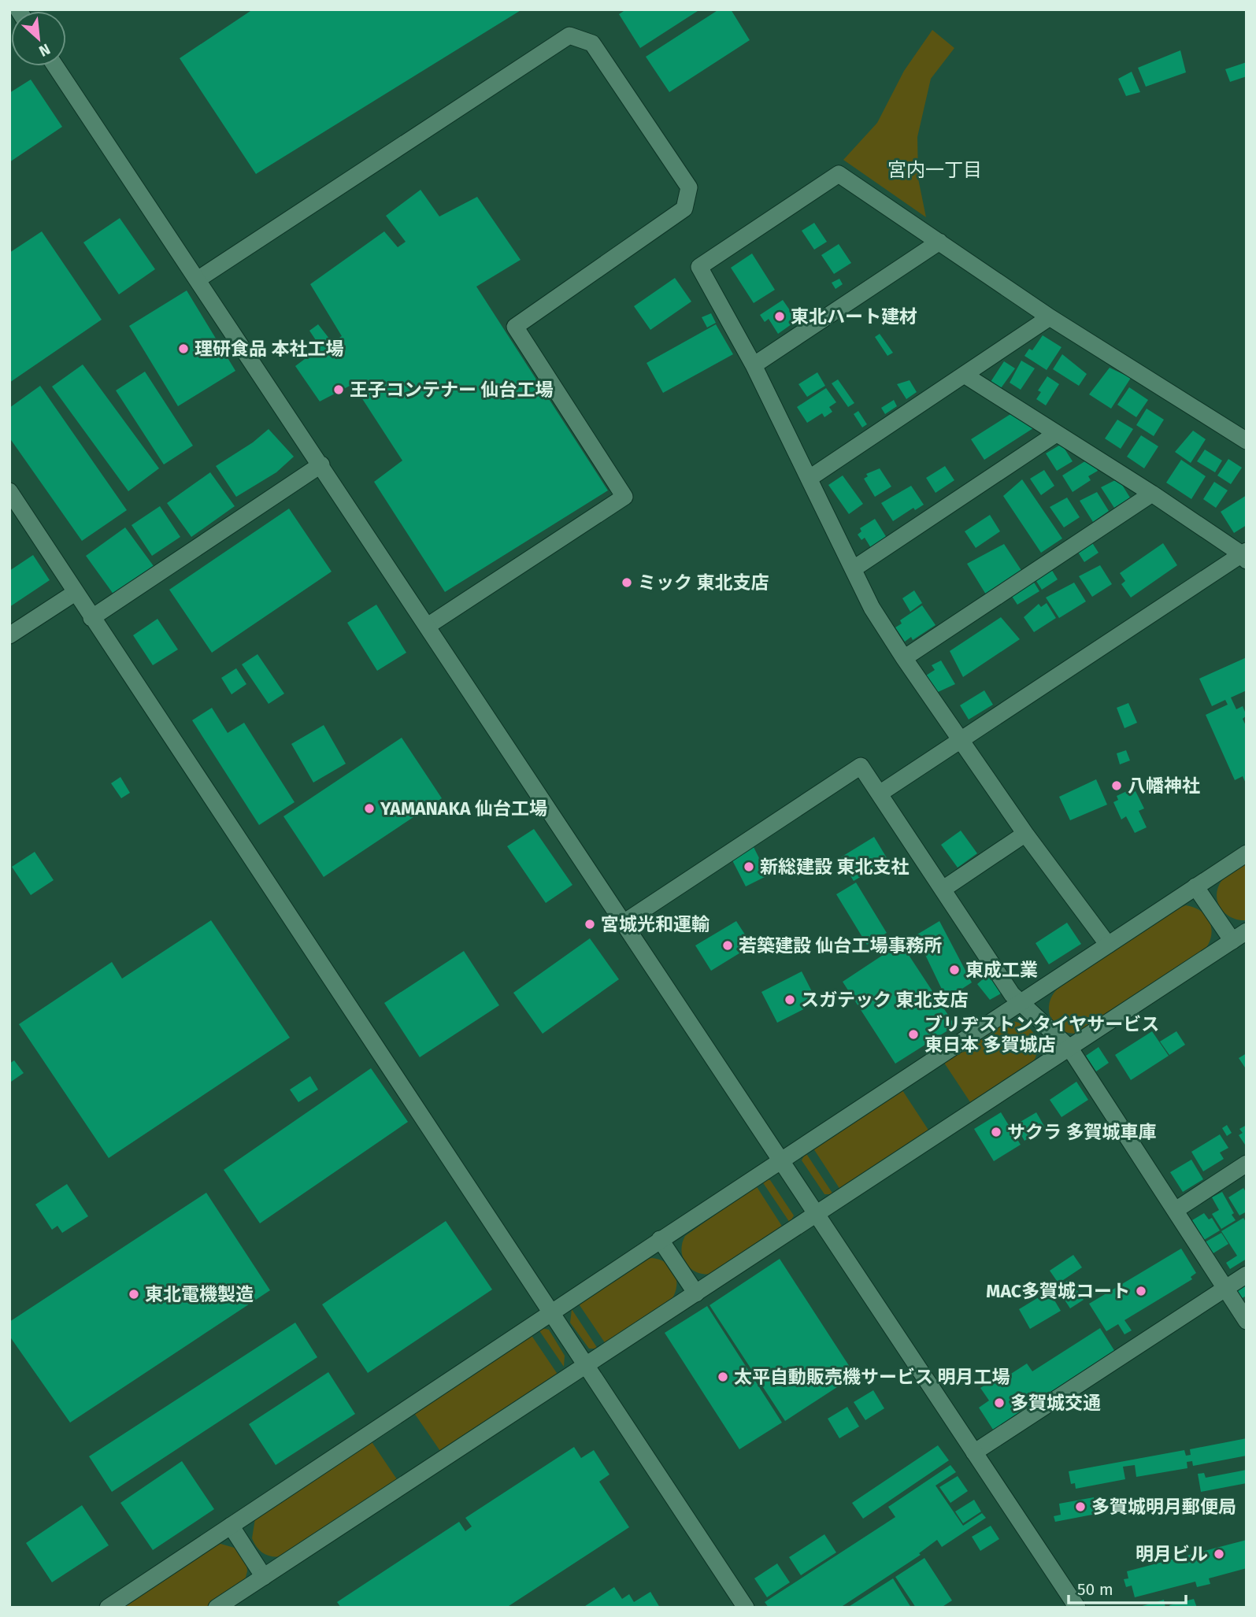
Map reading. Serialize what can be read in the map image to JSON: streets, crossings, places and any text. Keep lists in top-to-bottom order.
{
  "districts": ["宮内一丁目"],
  "places": [
    "東北ハート建材",
    "理研食品 本社工場",
    "王子コンテナー 仙台工場",
    "ミック 東北支店",
    "八幡神社",
    "YAMANAKA 仙台工場",
    "新総建設 東北支社",
    "宮城光和運輸",
    "若築建設 仙台工場事務所",
    "東成工業",
    "スガテック 東北支店",
    "ブリヂストンタイヤサービス 東日本 多賀城店",
    "サクラ 多賀城車庫",
    "MAC多賀城コート",
    "東北電機製造",
    "太平自動販売機サービス 明月工場",
    "多賀城交通",
    "多賀城明月郵便局",
    "明月ビル"
  ],
  "scale_bar": "50 m",
  "north": "bottom right"
}
